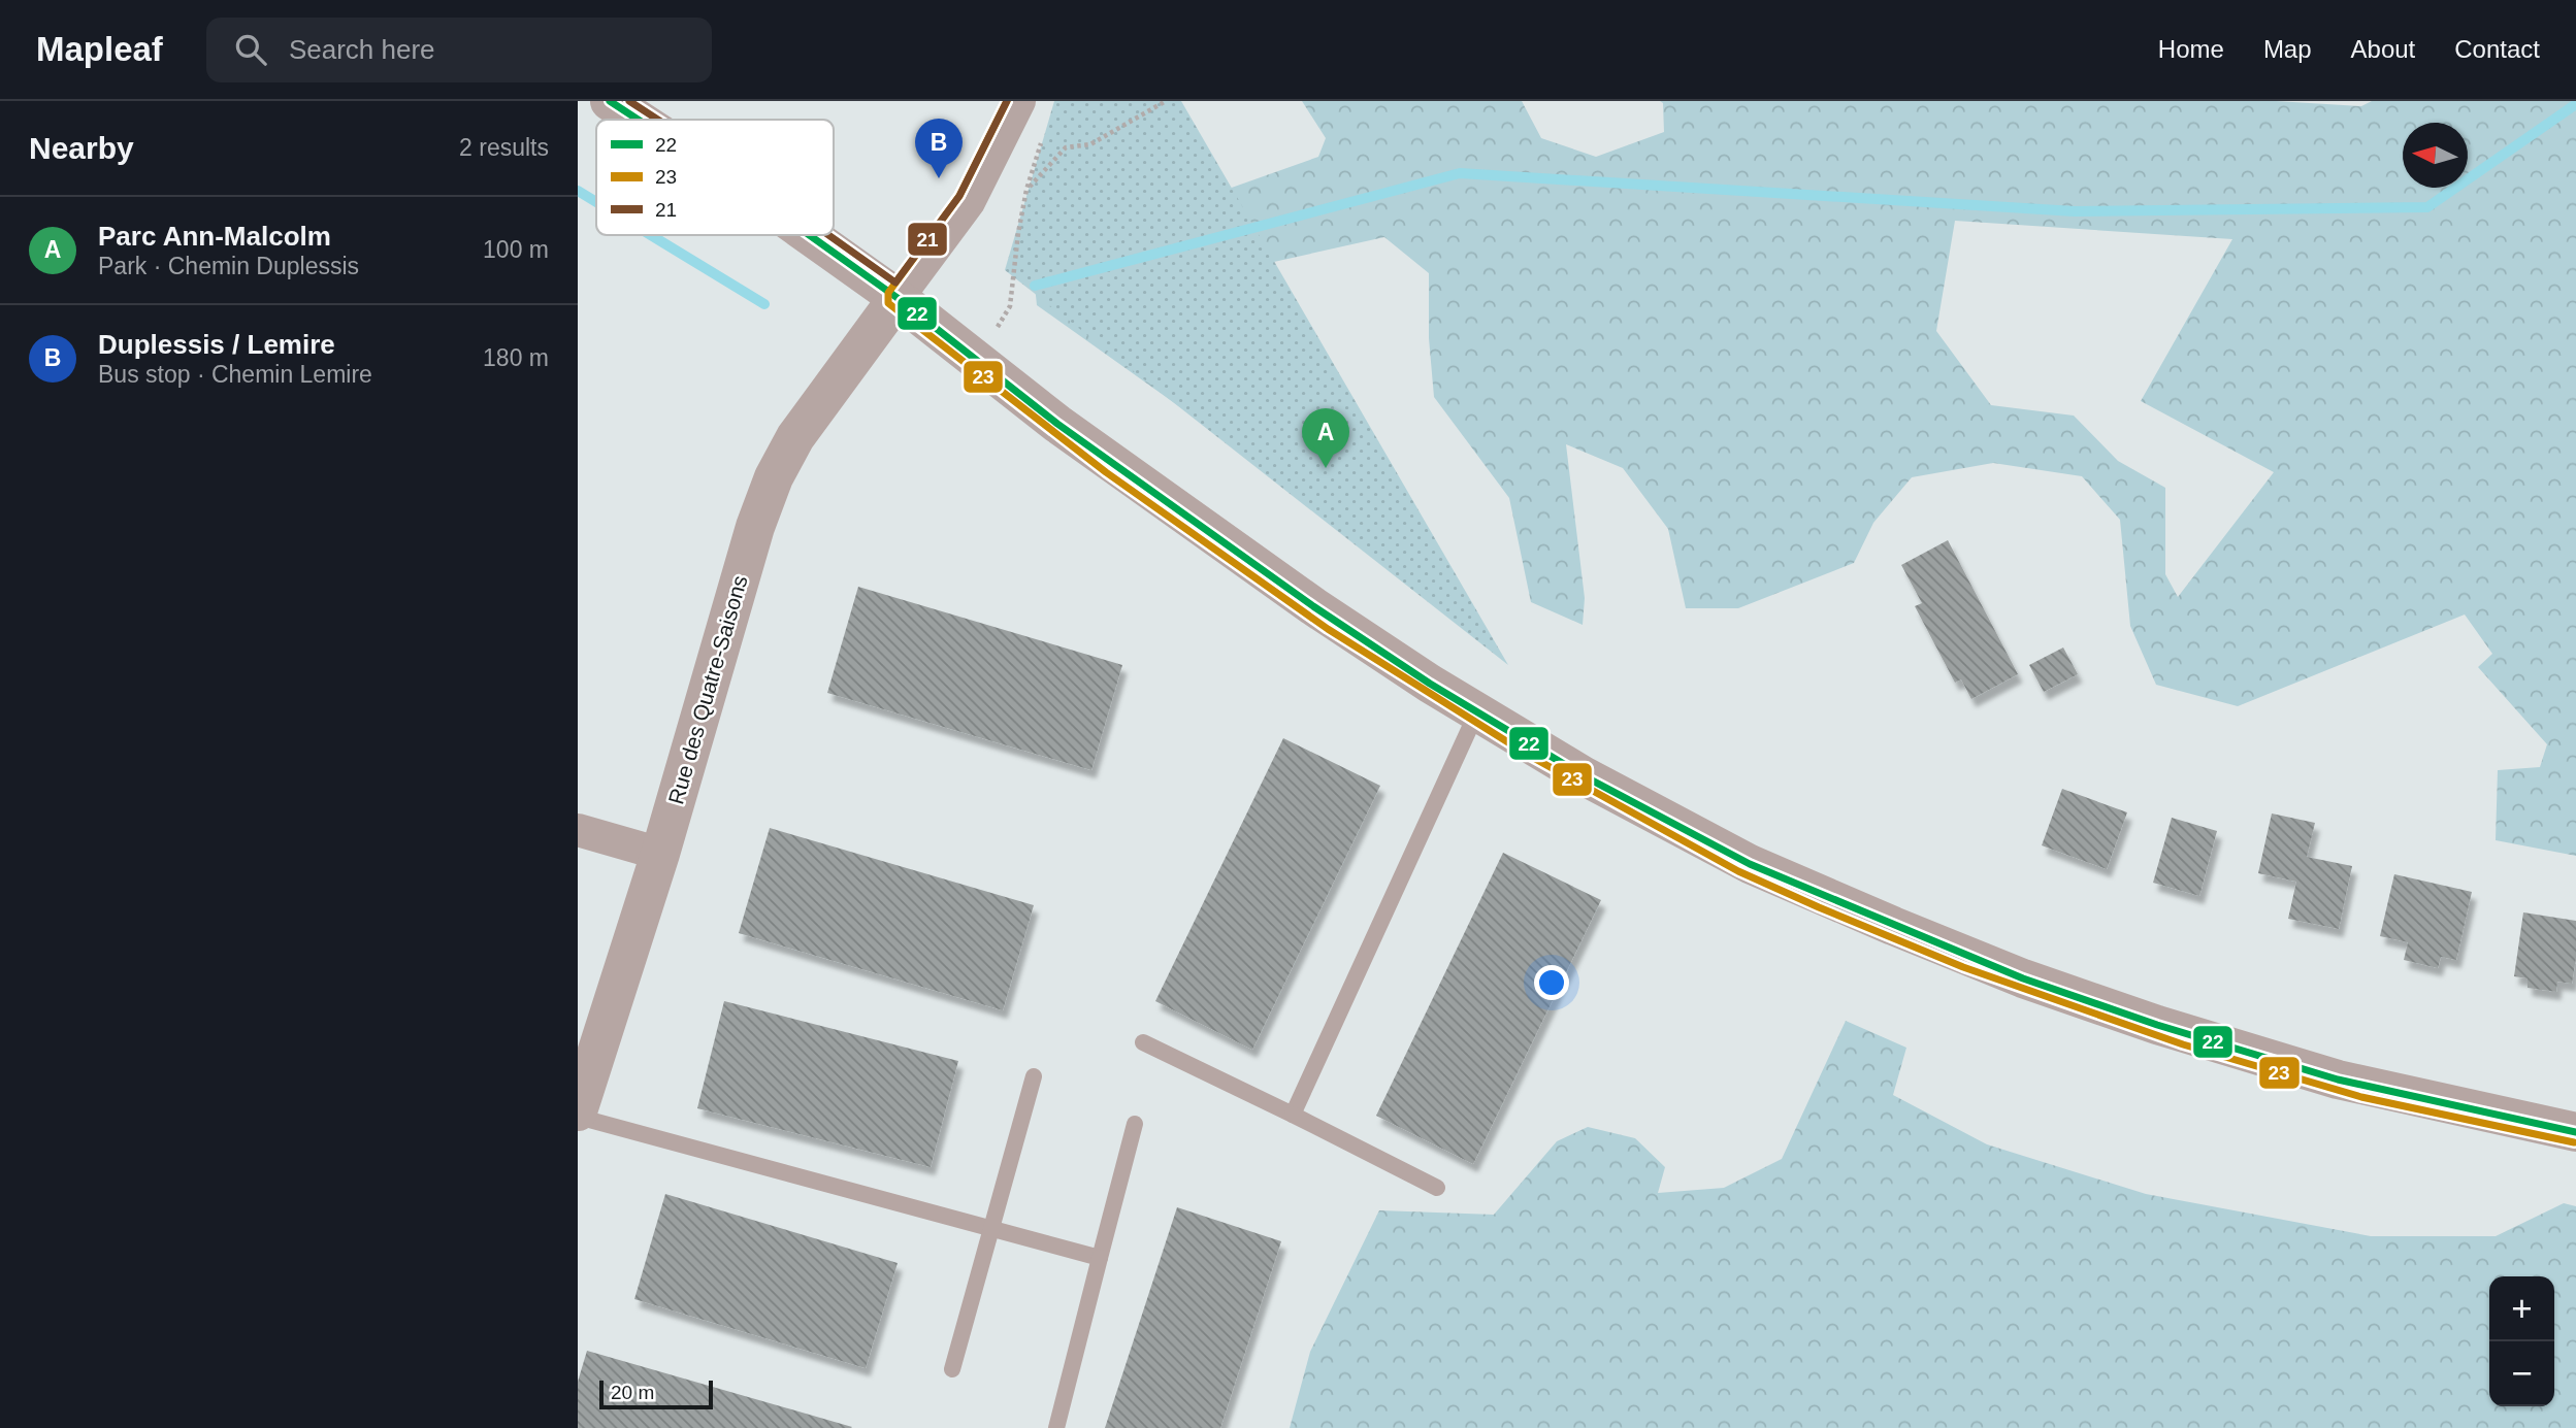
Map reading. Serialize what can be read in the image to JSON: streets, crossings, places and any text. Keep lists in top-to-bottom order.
{
  "streets": {
    "street": ["Rue des Quatre-Saisons"]
  },
  "lines": ["transit line 22", "transit line 23", "transit line 21"],
  "legend": ["22", "23", "21"],
  "scale_bar": "20 m",
  "north": "left",
  "page": {
    "header": "Mapleaf",
    "search": "Search here",
    "nav": [
      "Home",
      "Map",
      "About",
      "Contact"
    ],
    "heading": ["Nearby", "2 results"],
    "pins": ["B", "A"],
    "list": [
      {
        "mark": "A",
        "name": "Parc Ann-Malcolm",
        "note": "Park · Chemin Duplessis",
        "value": "100 m"
      },
      {
        "mark": "B",
        "name": "Duplessis / Lemire",
        "note": "Bus stop · Chemin Lemire",
        "value": "180 m"
      }
    ],
    "map_buttons": ["+", "−"],
    "scale": "20 m"
  }
}
